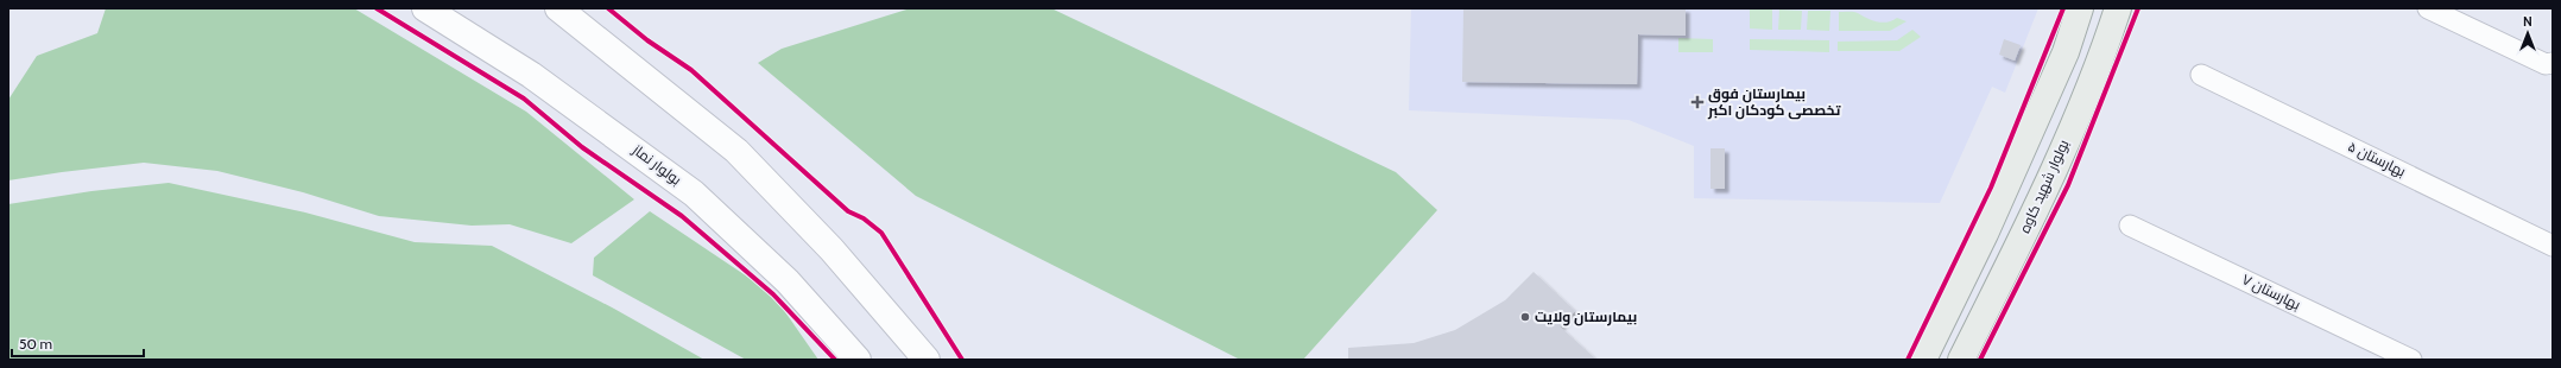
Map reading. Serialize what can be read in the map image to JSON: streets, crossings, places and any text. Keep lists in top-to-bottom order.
{
  "streets": {
    "main road": ["بولوار نماز", "بولوار شهید کاوه"],
    "street": ["بهارستان ۵", "بهارستان ۷"]
  },
  "places": {
    "health": ["بیمارستان فوق تخصصی کودکان اکبر"],
    "other": ["بیمارستان ولایت"]
  },
  "scale_bar": "50 m",
  "north": "top"
}
